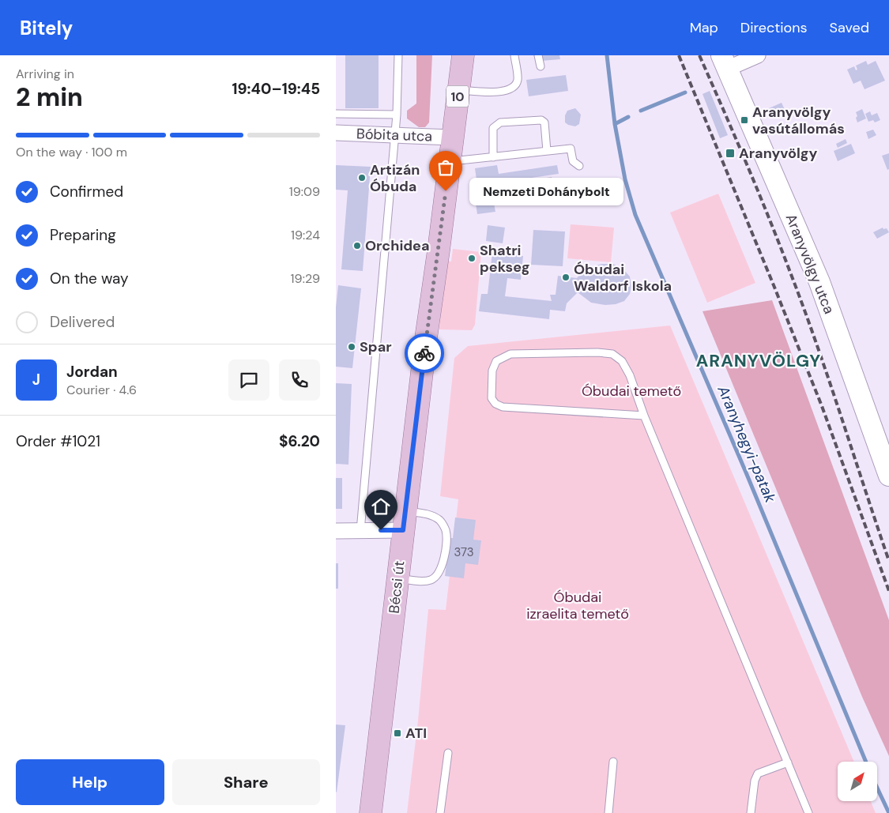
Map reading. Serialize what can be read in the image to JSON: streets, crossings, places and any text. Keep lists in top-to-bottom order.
{
  "streets": {
    "main road": ["10", "Bécsi út"],
    "street": ["Bóbita utca", "Aranyvölgy utca"]
  },
  "crossings": [
    ["Bóbita utca", "Bécsi út"]
  ],
  "districts": ["ARANYVÖLGY"],
  "water": ["Aranyhegyi-patak"],
  "parks": ["Óbudai temető", "Óbudai izraelita temető"],
  "places": {
    "transit": ["Aranyvölgy vasútállomás", "Aranyvölgy", "ATI"],
    "other": [
      "Artizán Óbuda",
      "Nemzeti Dohánybolt",
      "Orchidea",
      "Shatri pekseg",
      "Óbudai Waldorf Iskola",
      "Spar"
    ]
  },
  "house_numbers": ["373"],
  "north": "top right",
  "page": {
    "header": "Bitely",
    "nav": ["Map", "Directions", "Saved"],
    "heading": ["2 min", "Arriving in", "19:40–19:45"],
    "panel": [
      "Jordan",
      "Courier · 4.6",
      "Order #1021",
      "$6.20"
    ],
    "bar": "On the way · 100 m",
    "list": [
      ["Confirmed", "19:09"],
      ["Preparing", "19:24"],
      ["On the way", "19:29"],
      "Delivered"
    ],
    "bubble": "Nemzeti Dohánybolt",
    "round": "J",
    "buttons": ["Help", "Share"]
  }
}
